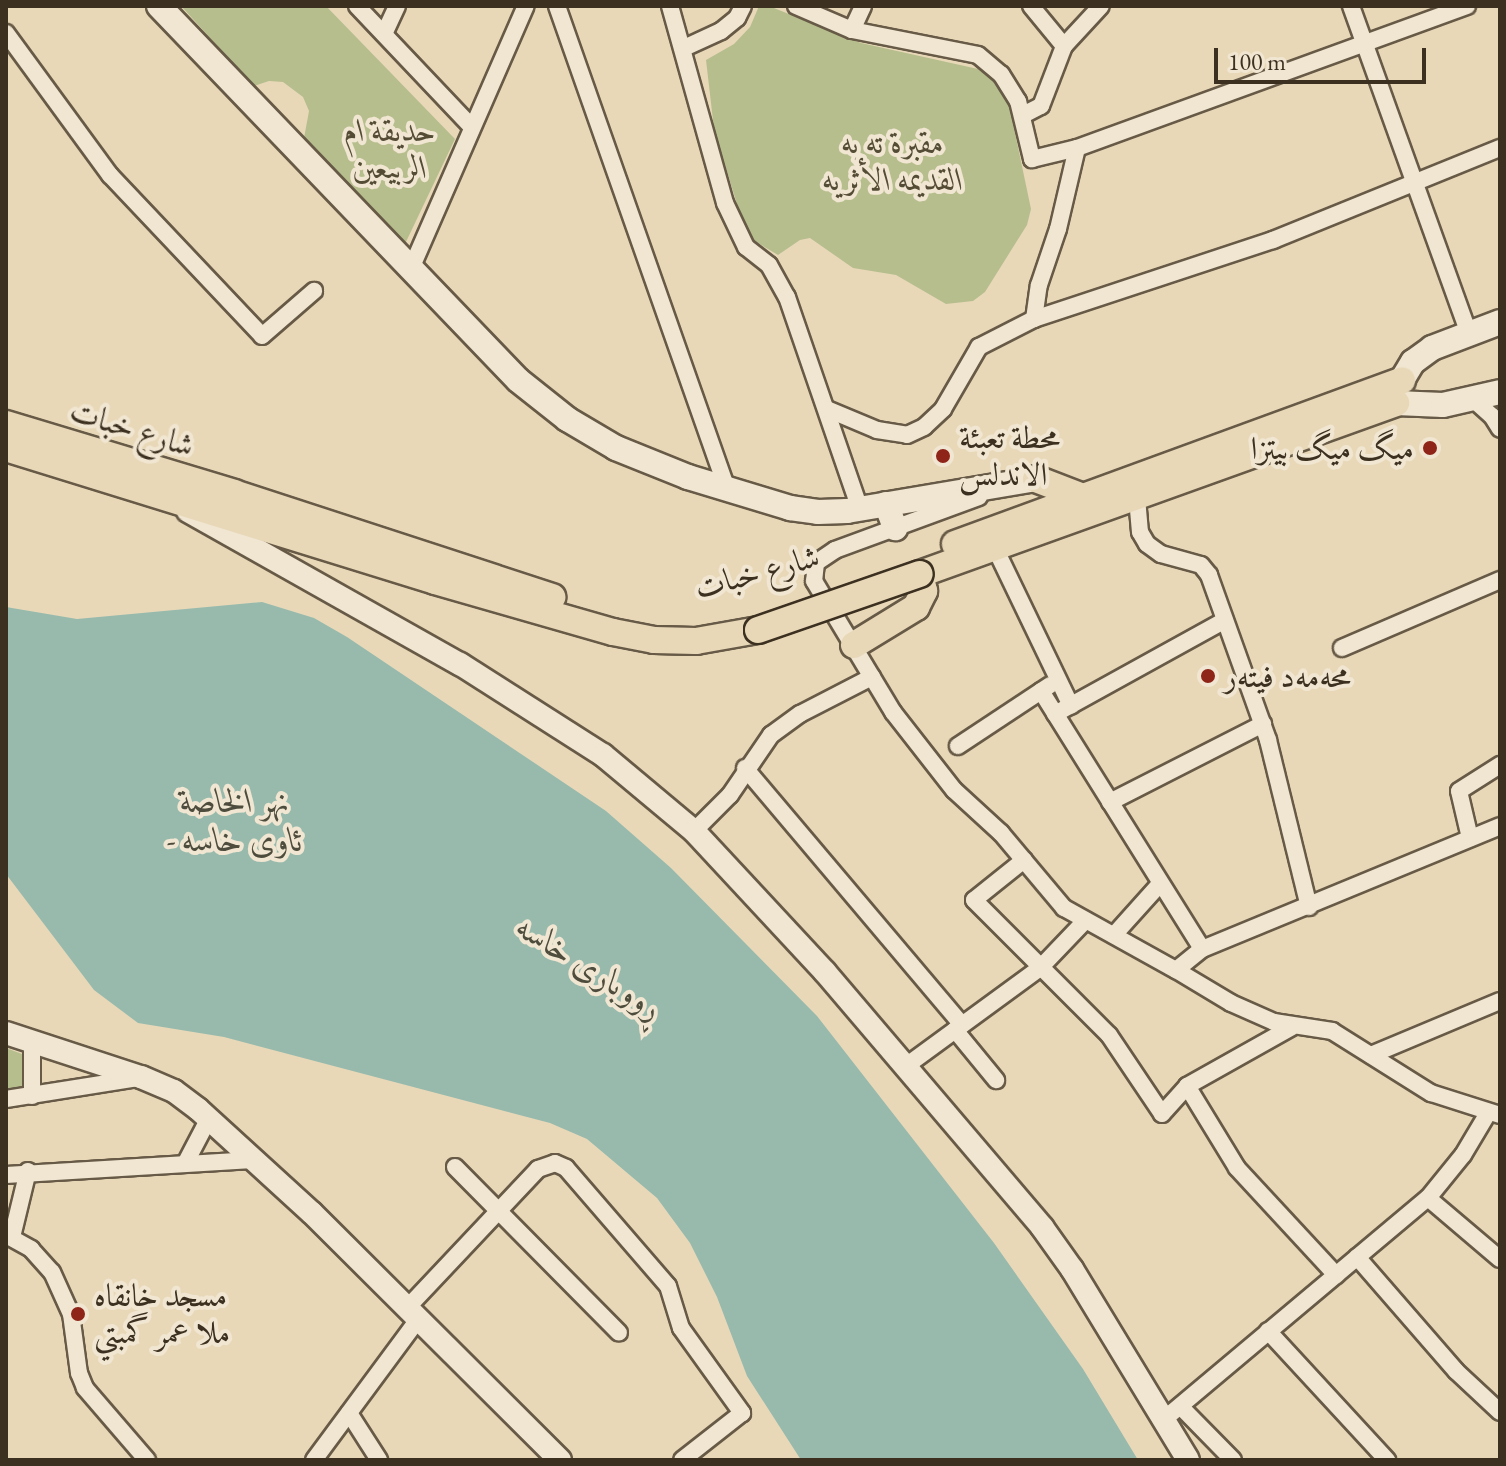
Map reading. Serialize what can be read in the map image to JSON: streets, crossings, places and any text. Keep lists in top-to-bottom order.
{
  "streets": {
    "main road": ["شارع خبات"]
  },
  "water": ["نهر الخاصة - ئاوی خاسە", "ڕووباری خاسە"],
  "parks": ["حديقة ام الربيعين", "مقبرة ته په القديمه الأثريه"],
  "places": [
    "ميگ ميگ بيتزا",
    "محطة تعبئة الاندلس",
    "محەمەد فیتەر",
    "مسجد خانقاه ملا عمر گمبتي"
  ],
  "scale_bar": "100 m"
}
